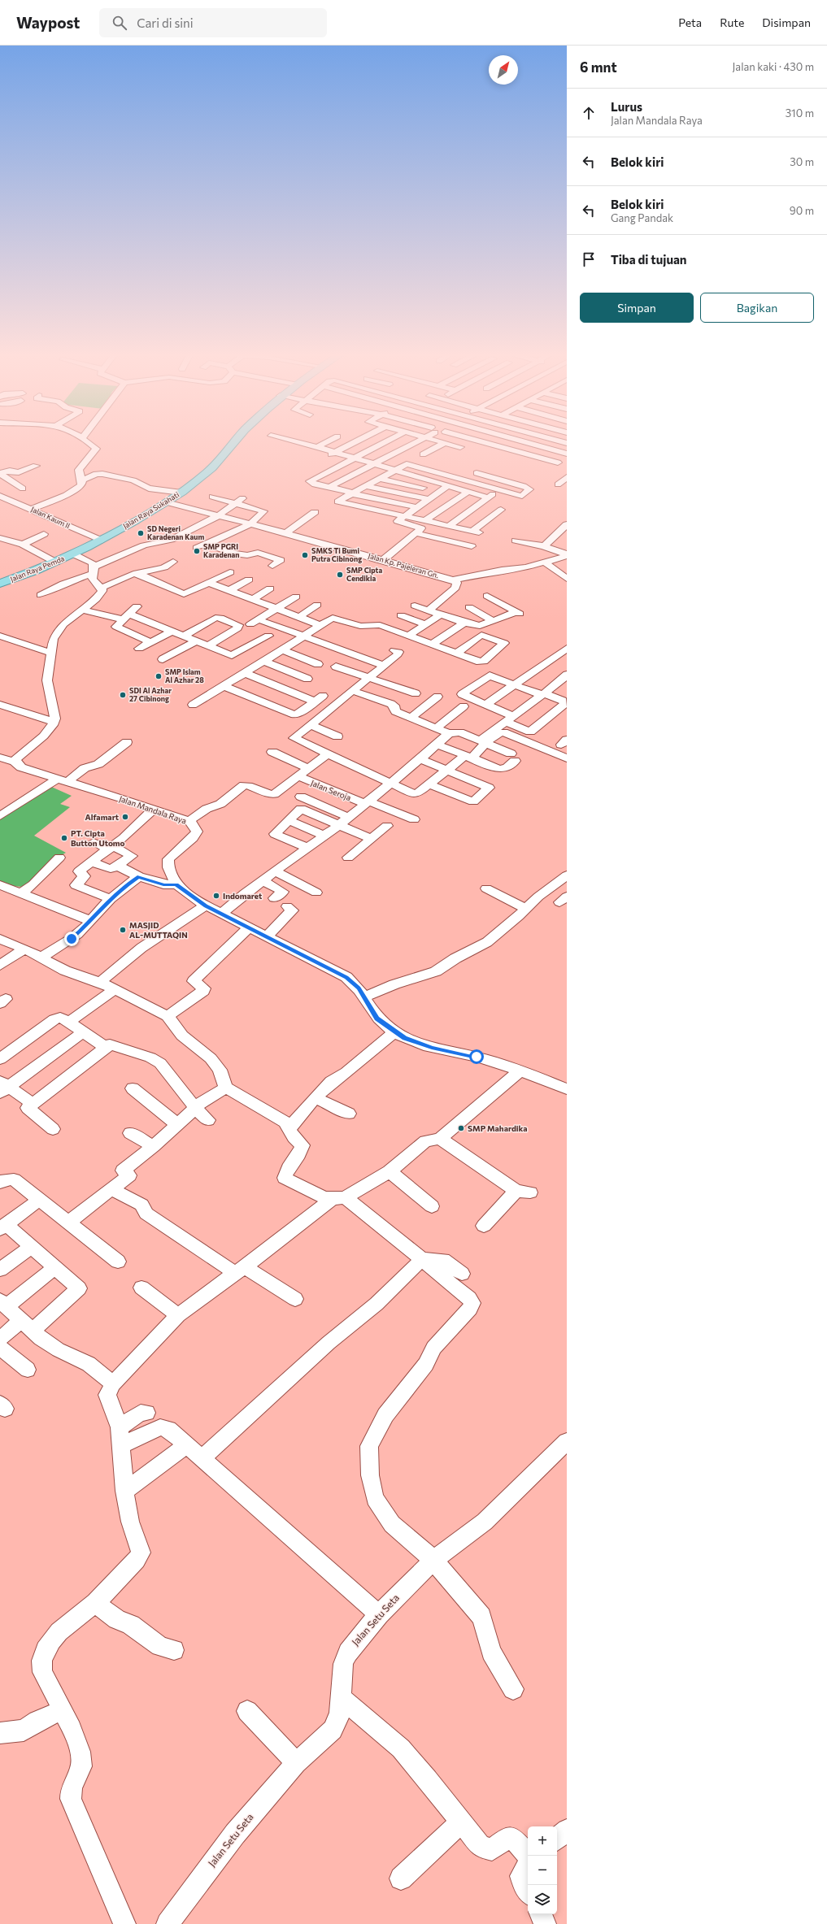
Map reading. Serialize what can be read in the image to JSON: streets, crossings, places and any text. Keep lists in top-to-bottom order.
{
  "streets": {
    "main road": ["Jalan Raya Sukahati", "Jalan Raya Pemda"],
    "street": [
      "Jalan Kaum II",
      "Jalan Kp. Pajeleran Gn.",
      "Jalan Seroja",
      "Jalan Mandala Raya",
      "Jalan Setu Seta"
    ]
  },
  "crossings": [
    ["Jalan Raya Sukahati", "Jalan Kaum II"],
    ["Jalan Raya Sukahati", "Jalan Kp. Pajeleran Gn."],
    ["Jalan Raya Sukahati", "Jalan Raya Pemda"]
  ],
  "places": [
    "SD Negeri Karadenan Kaum",
    "SMP PGRI Karadenan",
    "SMKS Ti Bumi Putra Cibinong",
    "SMP Cipta Cendikia",
    "SMP Islam Al Azhar 28",
    "SDI Al Azhar 27 Cibinong",
    "Alfamart",
    "PT. Cipta Button Utomo",
    "Indomaret",
    "MASJID AL-MUTTAQIN",
    "SMP Mahardika"
  ],
  "north": "top right",
  "page": {
    "header": "Waypost",
    "search": "Cari di sini",
    "nav": ["Peta", "Rute", "Disimpan"],
    "heading": ["6 mnt", "Jalan kaki · 430 m"],
    "list": [
      ["Lurus", "Jalan Mandala Raya", "310 m"],
      ["Belok kiri", "30 m"],
      ["Belok kiri", "Gang Pandak", "90 m"],
      "Tiba di tujuan"
    ],
    "buttons": ["Simpan", "Bagikan"],
    "map_buttons": ["+", "−"]
  }
}
